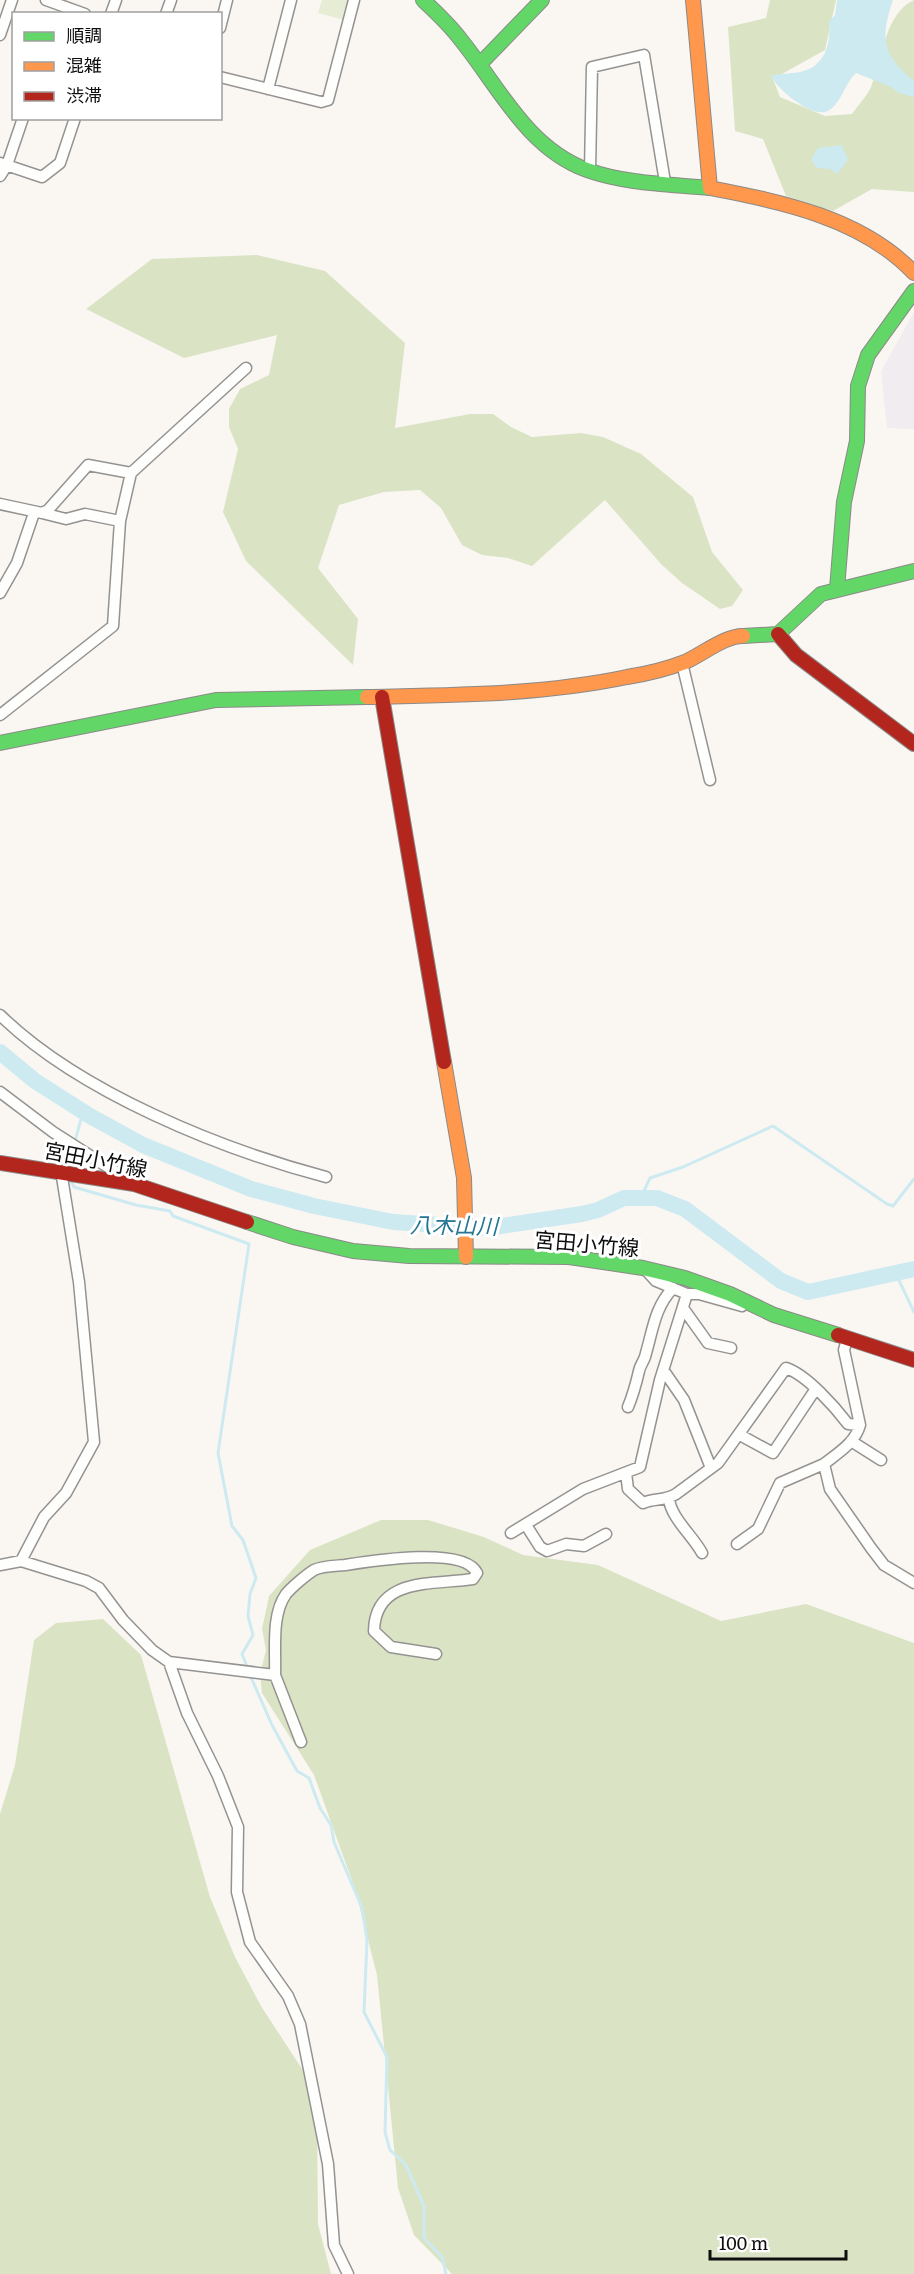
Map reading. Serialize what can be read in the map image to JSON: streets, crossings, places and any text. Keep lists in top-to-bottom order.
{
  "streets": {
    "street": ["宮田小竹線"]
  },
  "water": ["八木山川"],
  "legend": ["順調", "混雑", "渋滞"],
  "scale_bar": "100 m"
}
